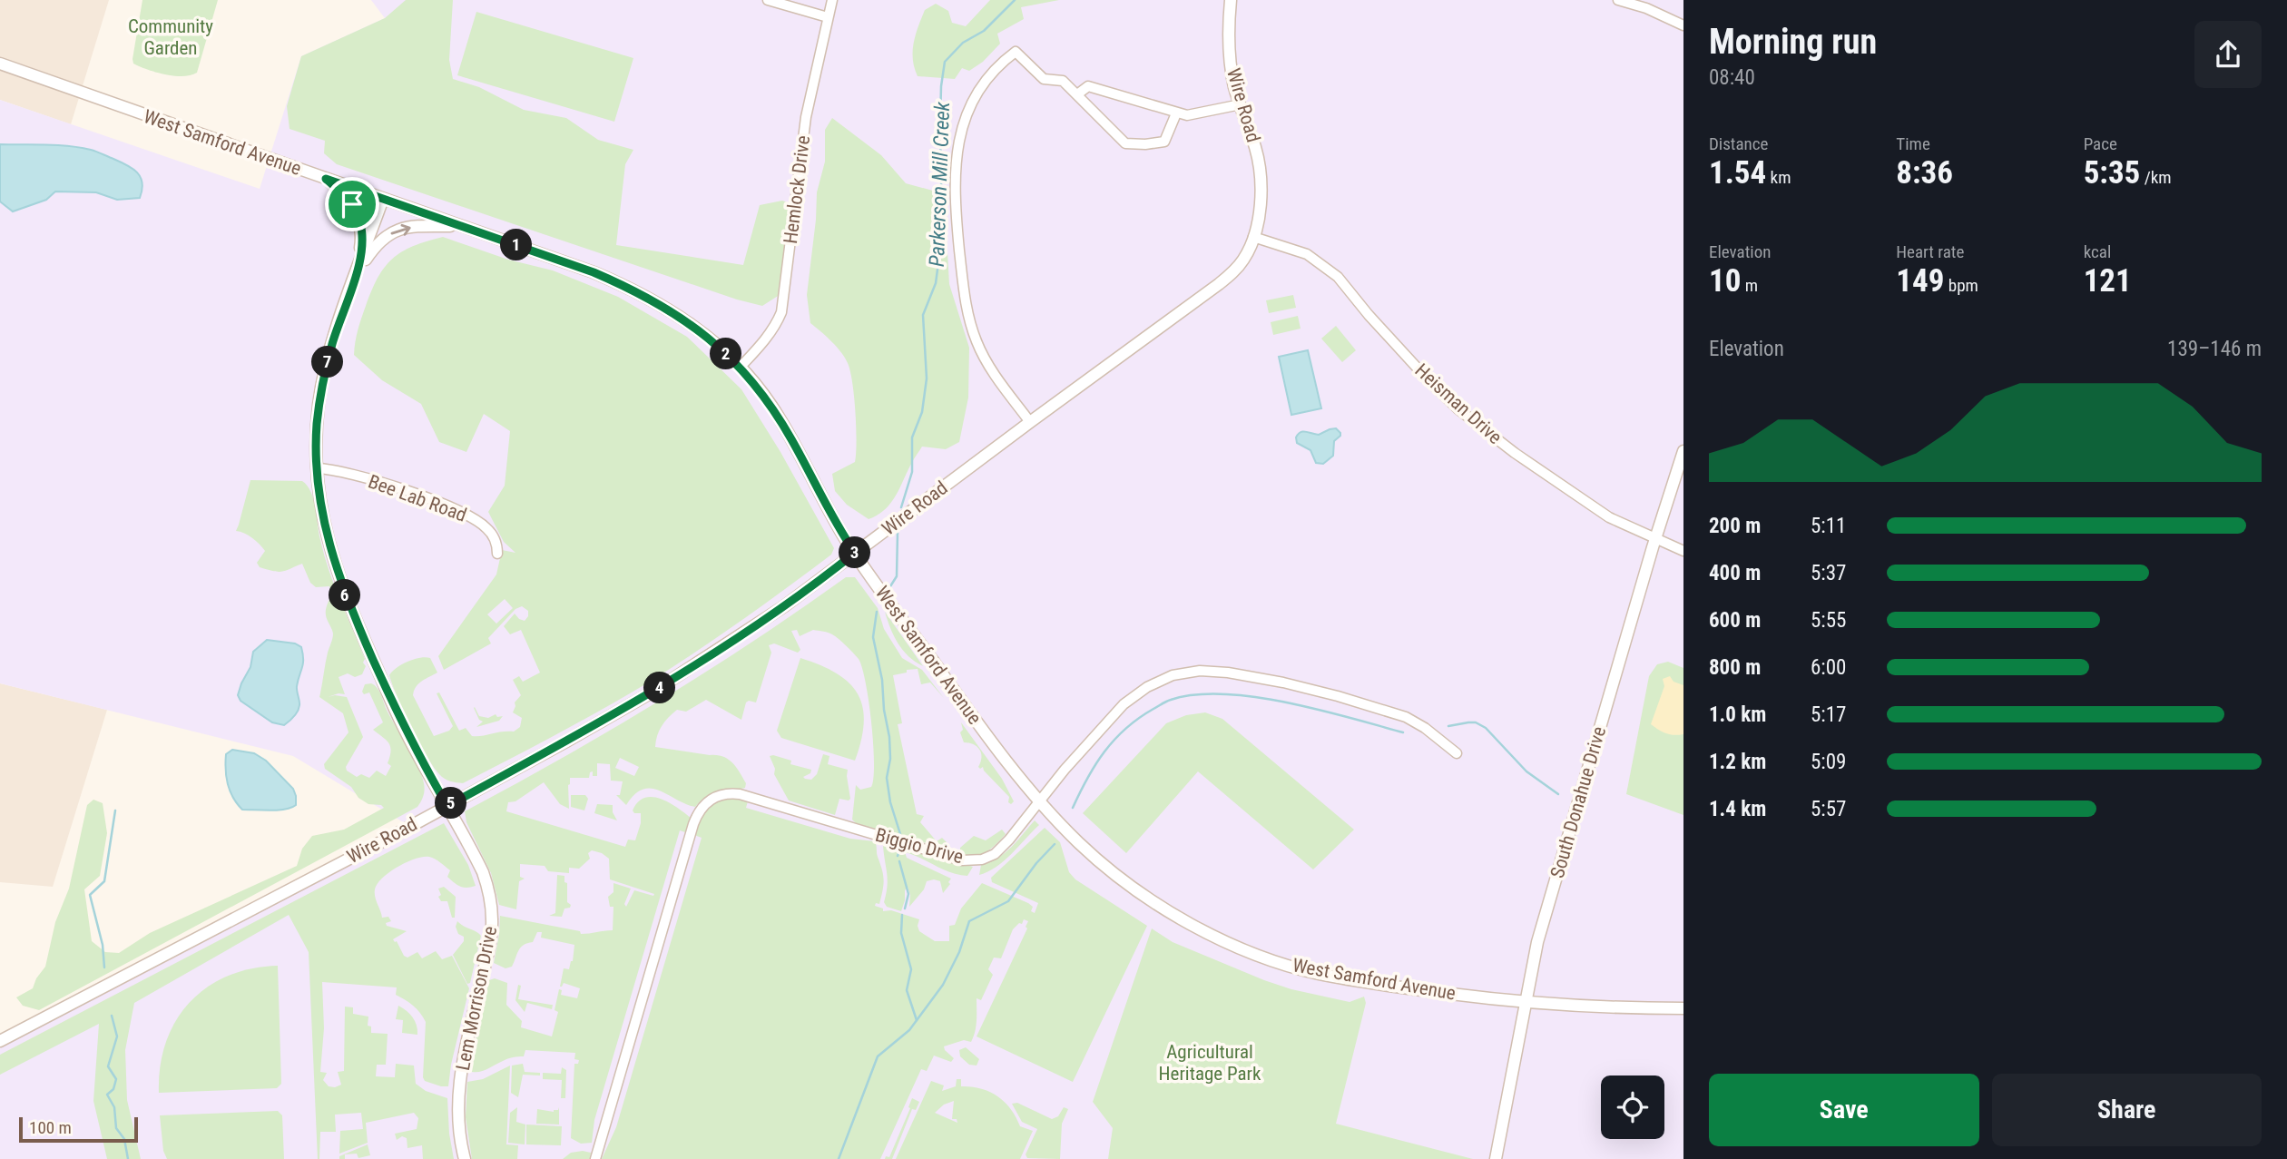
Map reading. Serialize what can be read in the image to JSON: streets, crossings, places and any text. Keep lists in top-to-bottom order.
{
  "streets": {
    "street": [
      "Wire Road",
      "West Samford Avenue",
      "Hemlock Drive",
      "Heisman Drive",
      "Bee Lab Road",
      "South Donahue Drive",
      "Biggio Drive",
      "Lem Morrison Drive"
    ]
  },
  "crossings": [
    ["Wire Road", "West Samford Avenue"],
    ["Wire Road", "Heisman Drive"],
    ["Wire Road", "Lem Morrison Drive"],
    ["West Samford Avenue", "Hemlock Drive"],
    ["West Samford Avenue", "South Donahue Drive"],
    ["West Samford Avenue", "Biggio Drive"],
    ["West Samford Avenue", "Lem Morrison Drive"],
    ["Heisman Drive", "South Donahue Drive"],
    ["Bee Lab Road", "Lem Morrison Drive"]
  ],
  "water": ["Parkerson Mill Creek"],
  "parks": ["Community Garden", "Agricultural Heritage Park"],
  "scale_bar": "100 m",
  "page": {
    "heading": ["Morning run", "08:40"],
    "stats": [
      ["Distance", "1.54 km"],
      ["Time", "8:36"],
      ["Pace", "5:35 /km"],
      ["Elevation", "10 m"],
      ["Heart rate", "149 bpm"],
      ["kcal", "121"]
    ],
    "pins": [
      "1",
      "2",
      "7",
      "3",
      "6",
      "4",
      "5"
    ],
    "chart": ["Elevation", "139–146 m"],
    "list": [
      {
        "name": "200 m",
        "note": "5:11"
      },
      {
        "name": "400 m",
        "note": "5:37"
      },
      {
        "name": "600 m",
        "note": "5:55"
      },
      {
        "name": "800 m",
        "note": "6:00"
      },
      {
        "name": "1.0 km",
        "note": "5:17"
      },
      {
        "name": "1.2 km",
        "note": "5:09"
      },
      {
        "name": "1.4 km",
        "note": "5:57"
      }
    ],
    "buttons": ["Save", "Share"],
    "scale": "100 m"
  }
}
